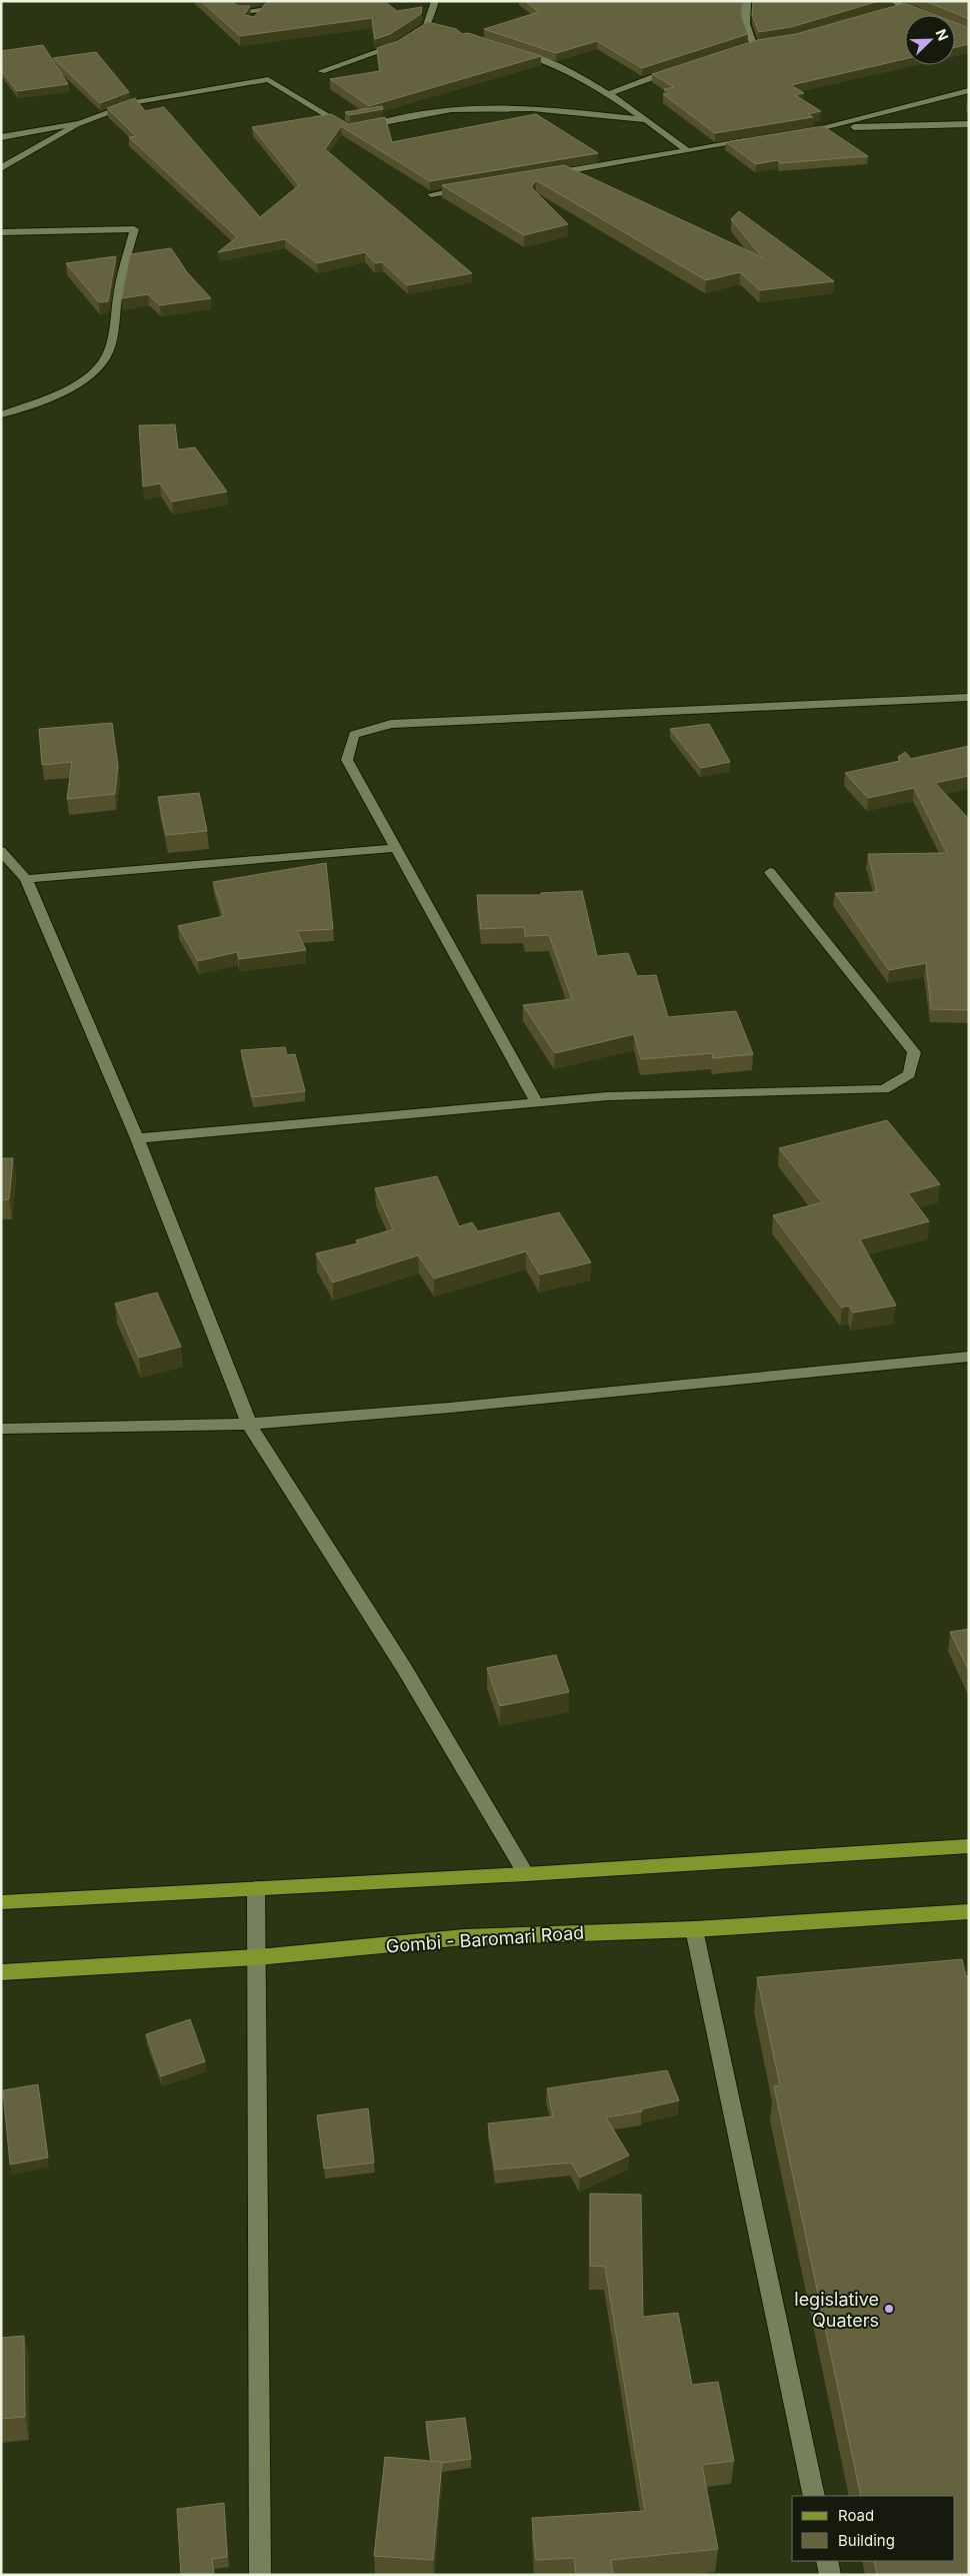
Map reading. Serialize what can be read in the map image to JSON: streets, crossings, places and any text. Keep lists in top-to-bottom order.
{
  "streets": {
    "main road": ["Gombi - Baromari Road"]
  },
  "places": ["legislative Quaters"],
  "legend": ["Road", "Building"],
  "north": "top right"
}
